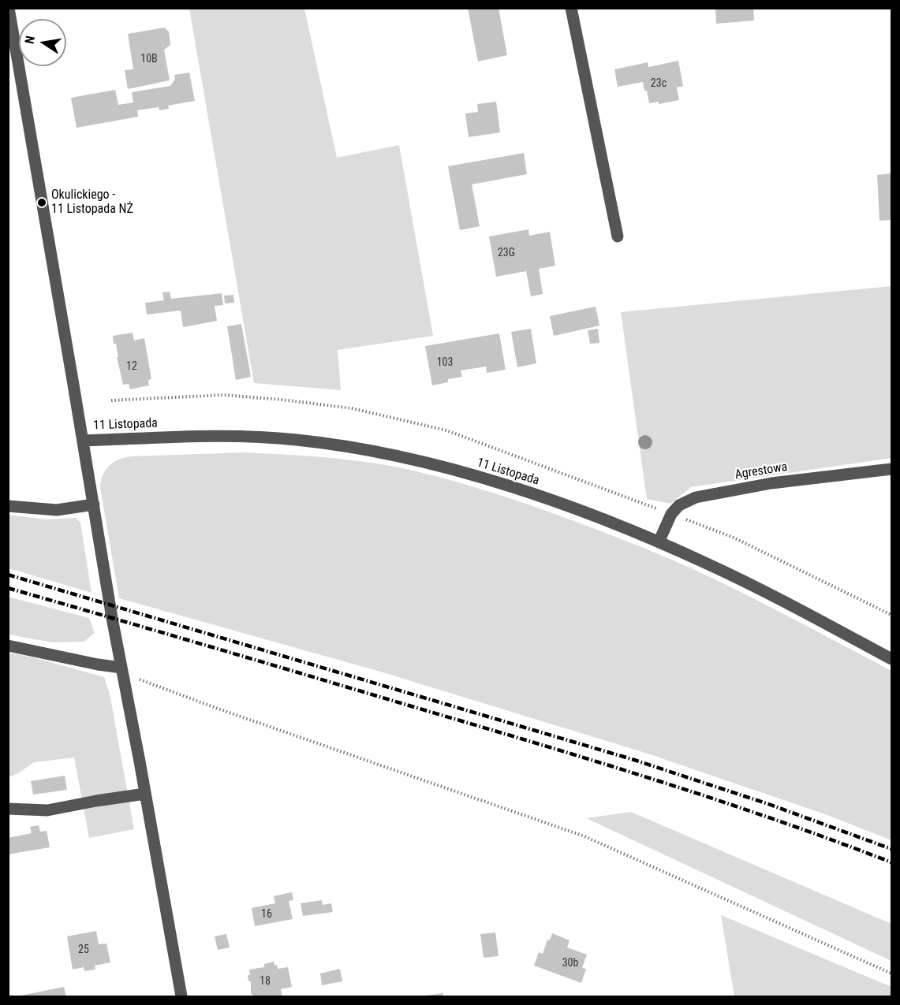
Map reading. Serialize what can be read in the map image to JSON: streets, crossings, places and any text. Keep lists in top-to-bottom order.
{
  "streets": {
    "street": ["11 Listopada", "Agrestowa"]
  },
  "crossings": [
    ["11 Listopada", "Agrestowa"]
  ],
  "places": ["Okulickiego - 11 Listopada NŻ"],
  "house_numbers": [
    "10B",
    "23c",
    "23G",
    "103",
    "12",
    "16",
    "25",
    "30b",
    "18"
  ],
  "north": "left"
}
